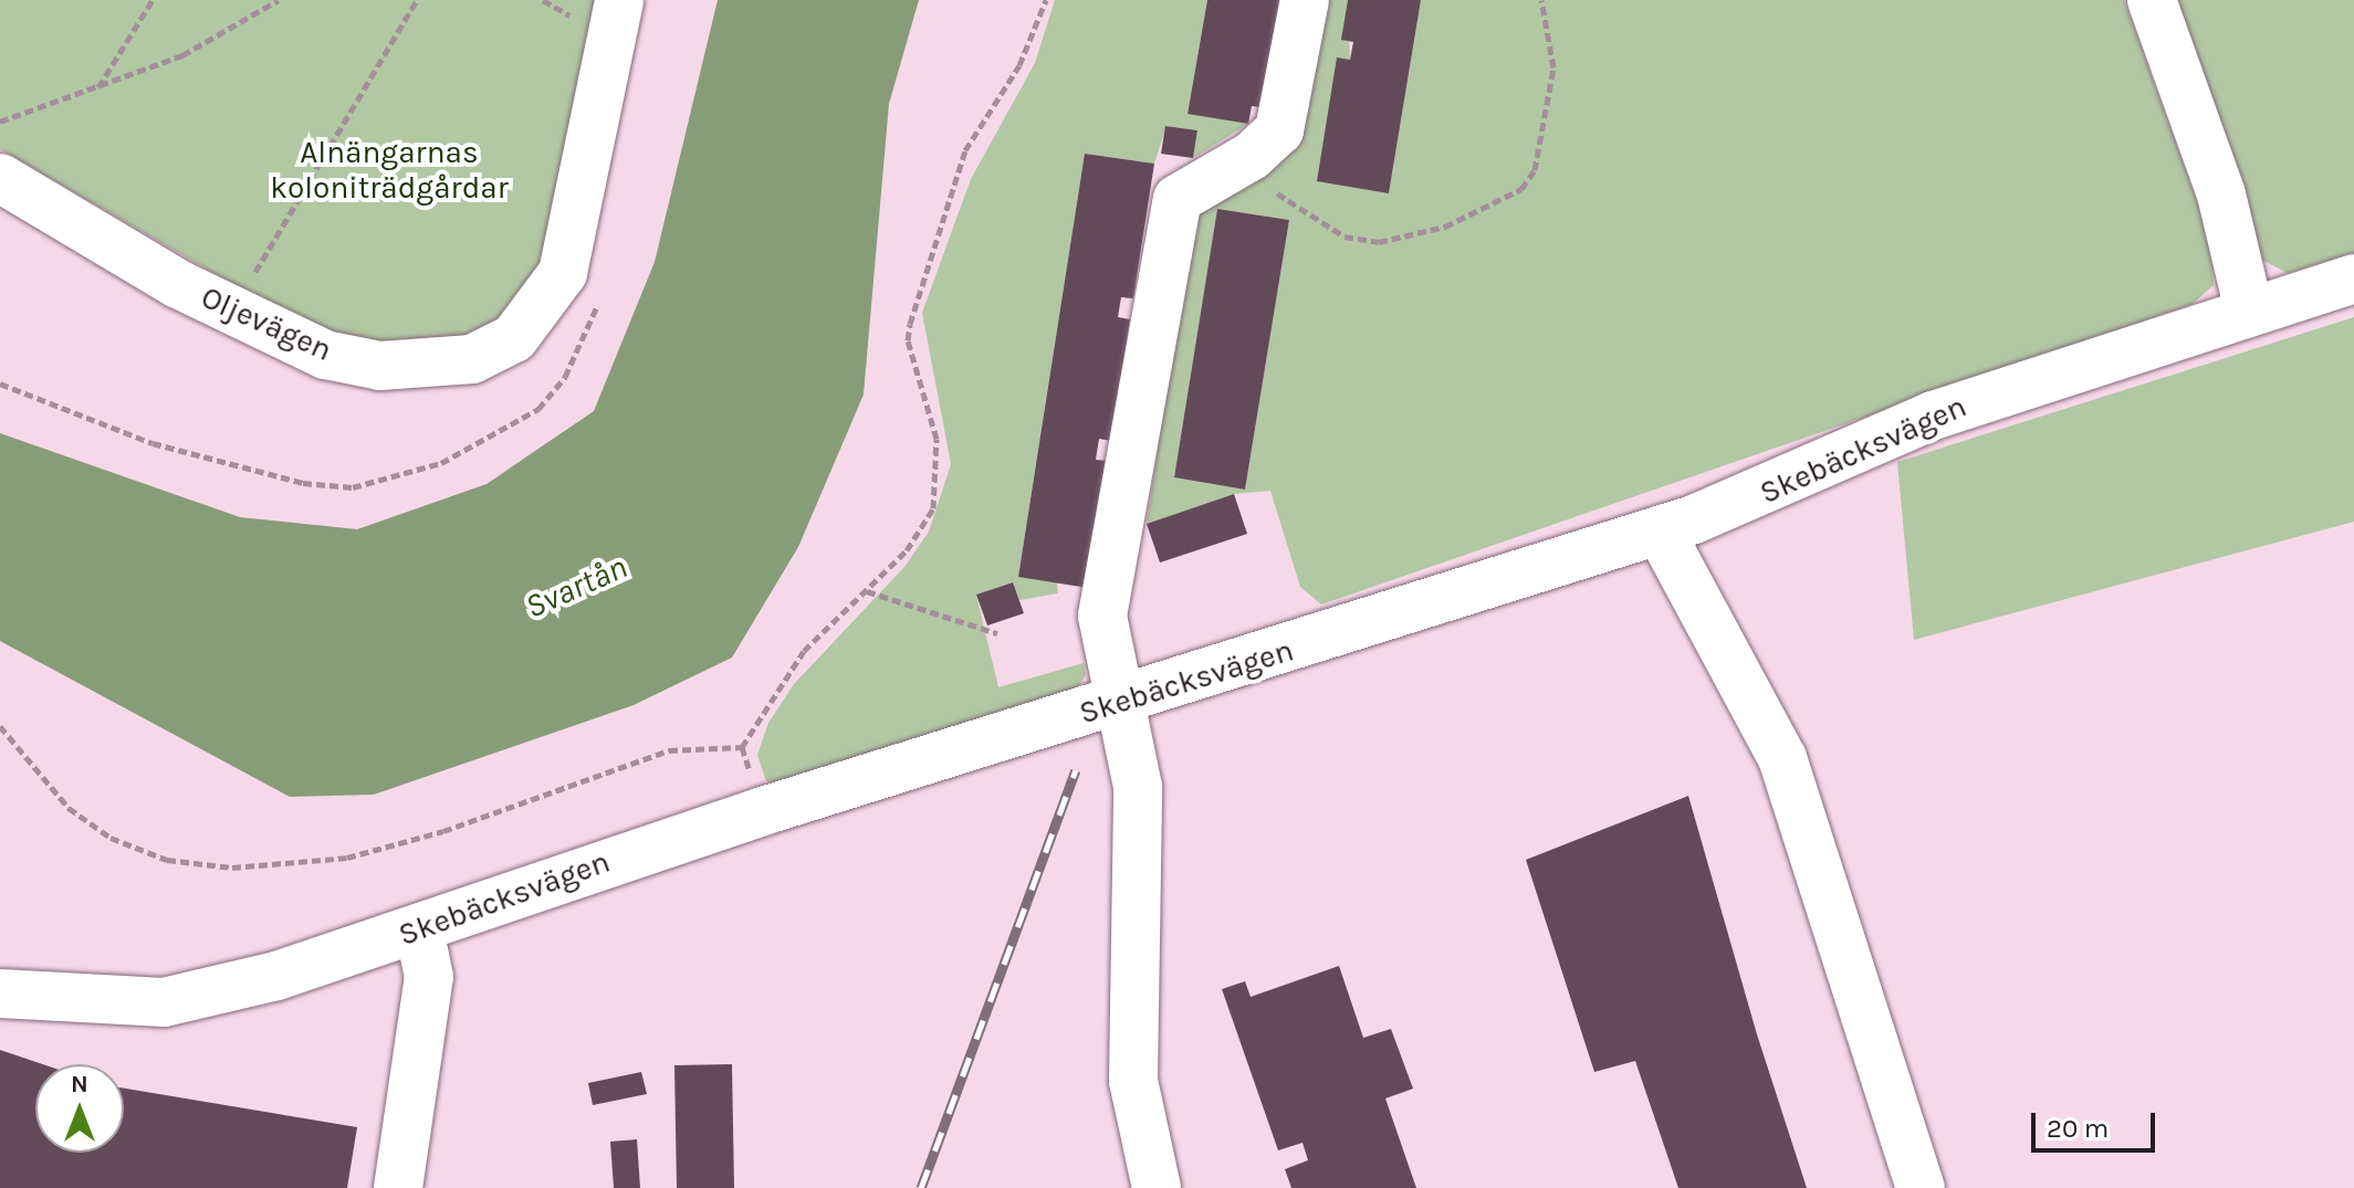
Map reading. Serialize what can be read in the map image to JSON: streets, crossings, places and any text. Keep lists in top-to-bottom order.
{
  "streets": {
    "street": ["Oljevägen", "Skebäcksvägen"]
  },
  "water": ["Svartån"],
  "parks": ["Alnängarnas koloniträdgårdar"],
  "scale_bar": "20 m",
  "north": "top"
}
